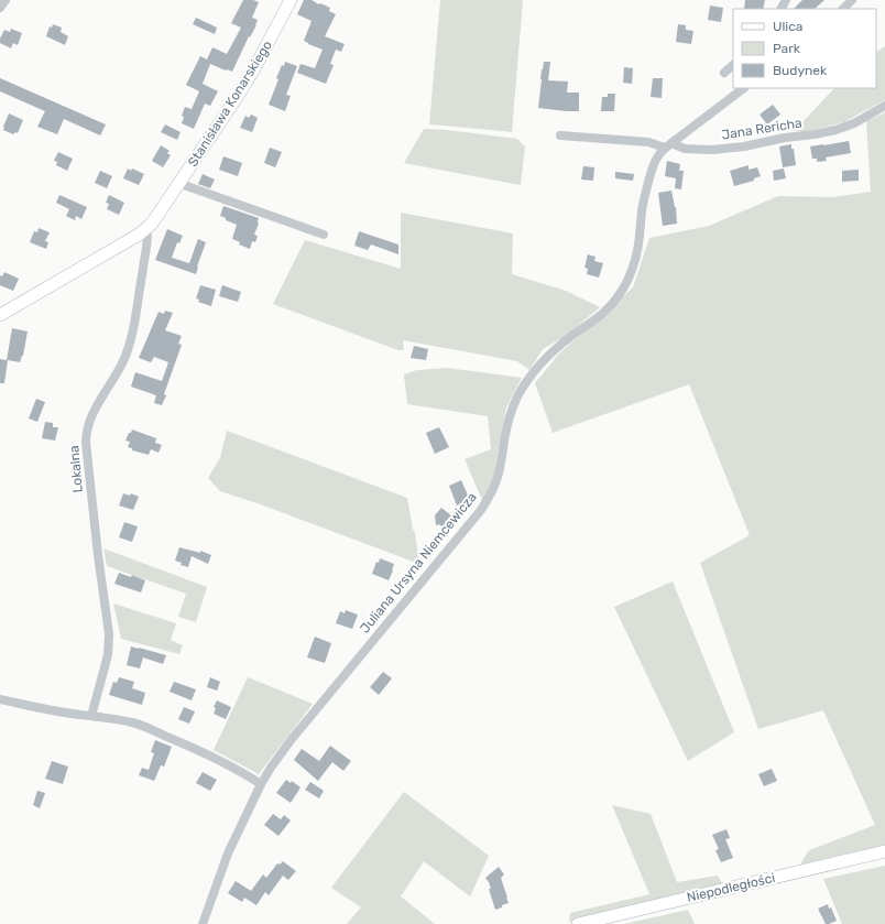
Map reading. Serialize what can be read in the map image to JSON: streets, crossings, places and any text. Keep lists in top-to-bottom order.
{
  "streets": {
    "street": [
      "Stanisława Konarskiego",
      "Jana Rericha",
      "Lokalna",
      "Juliana Ursyna Niemcewicza",
      "Niepodległości"
    ]
  },
  "crossings": [
    ["Stanisława Konarskiego", "Lokalna"],
    ["Jana Rericha", "Juliana Ursyna Niemcewicza"]
  ],
  "legend": ["Ulica", "Park", "Budynek"]
}
